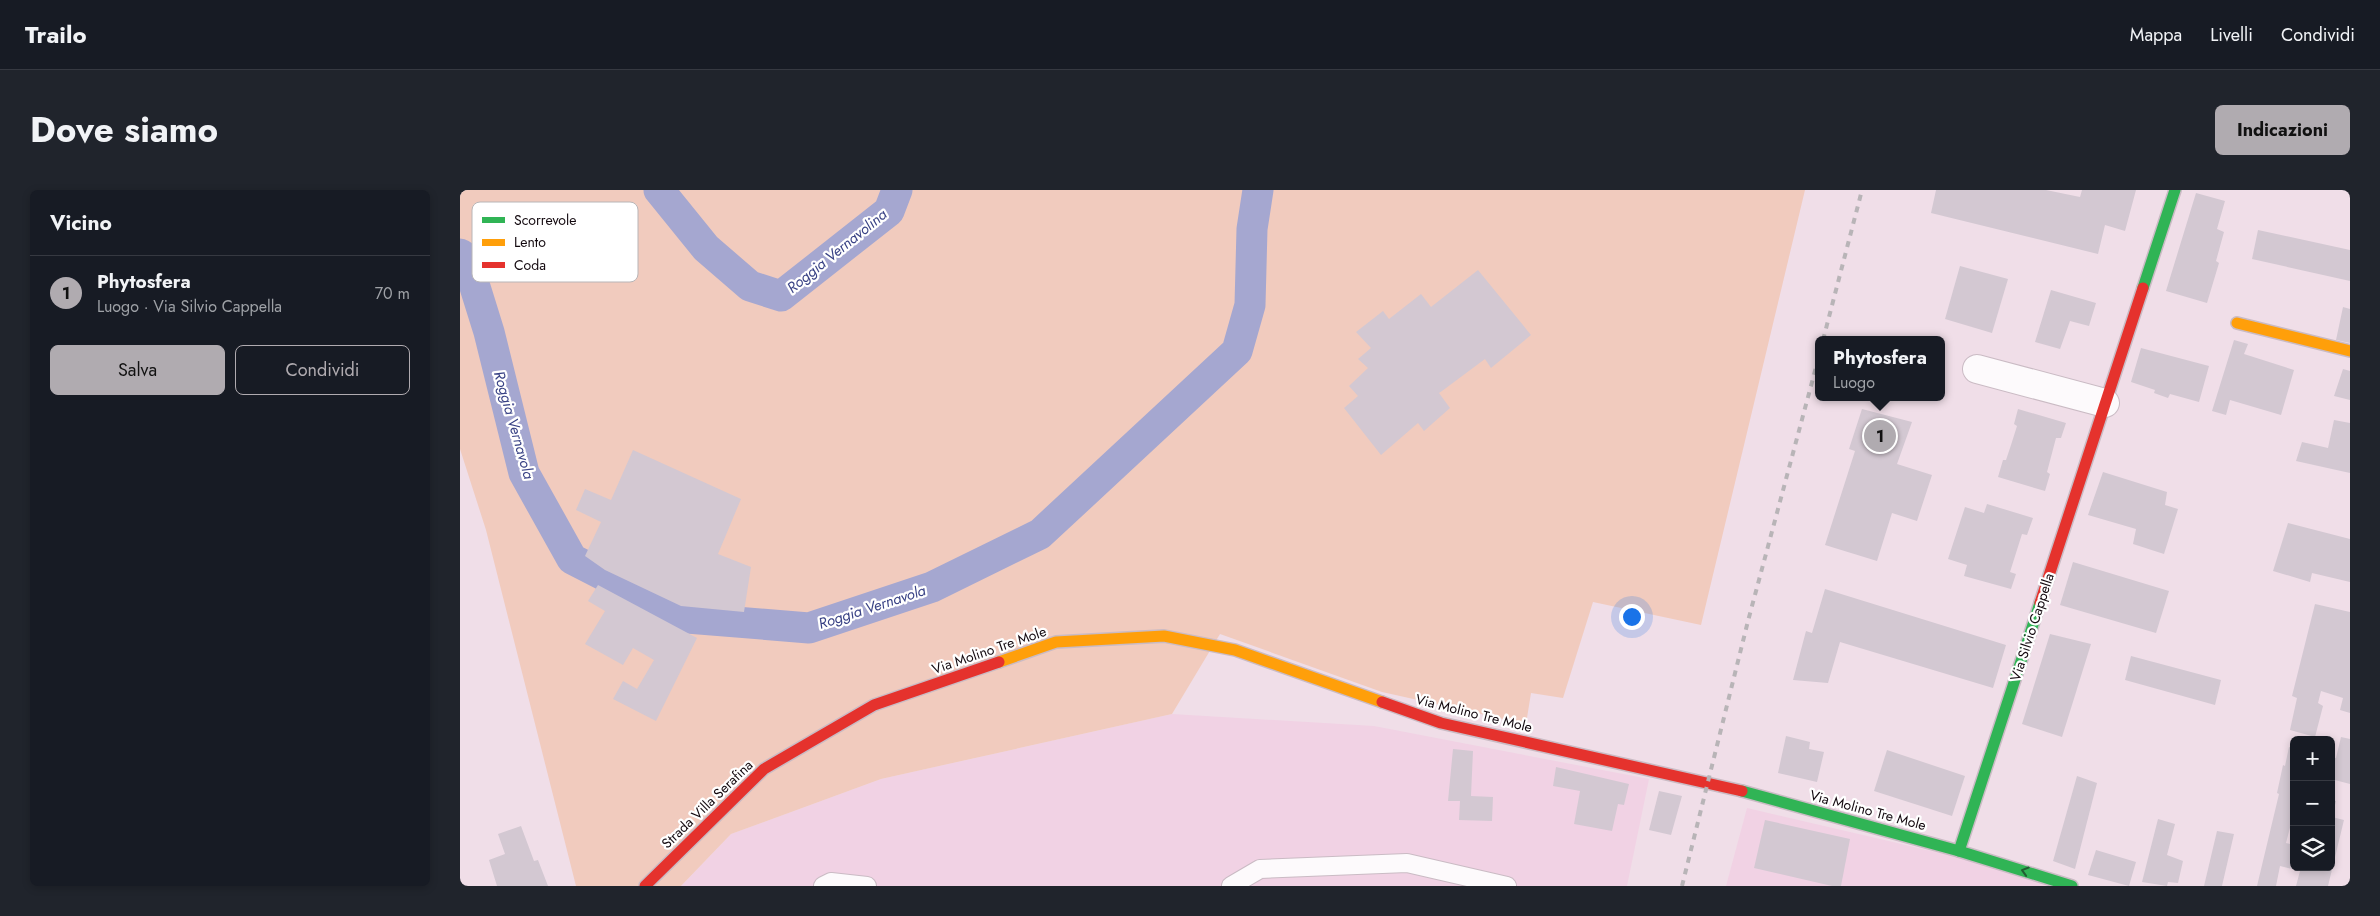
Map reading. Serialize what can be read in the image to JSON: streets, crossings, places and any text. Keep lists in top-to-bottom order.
{
  "streets": {
    "street": ["Via Silvio Cappella", "Via Molino Tre Mole", "Strada Villa Serafina"]
  },
  "crossings": [
    ["Via Silvio Cappella", "Via Molino Tre Mole"],
    ["Via Molino Tre Mole", "Strada Villa Serafina"]
  ],
  "water": ["Roggia Vernavolina", "Roggia Vernavola"],
  "legend": ["Scorrevole", "Lento", "Coda"],
  "page": {
    "header": "Trailo",
    "nav": ["Mappa", "Livelli", "Condividi"],
    "title": "Dove siamo",
    "buttons": [
      "Indicazioni",
      ["Salva", "Condividi"]
    ],
    "heading": "Vicino",
    "list": [
      {
        "mark": "1",
        "name": "Phytosfera",
        "note": "Luogo · Via Silvio Cappella",
        "value": "70 m"
      }
    ],
    "popup": ["Phytosfera", "Luogo"],
    "pins": "1",
    "map_buttons": ["+", "−"]
  }
}
